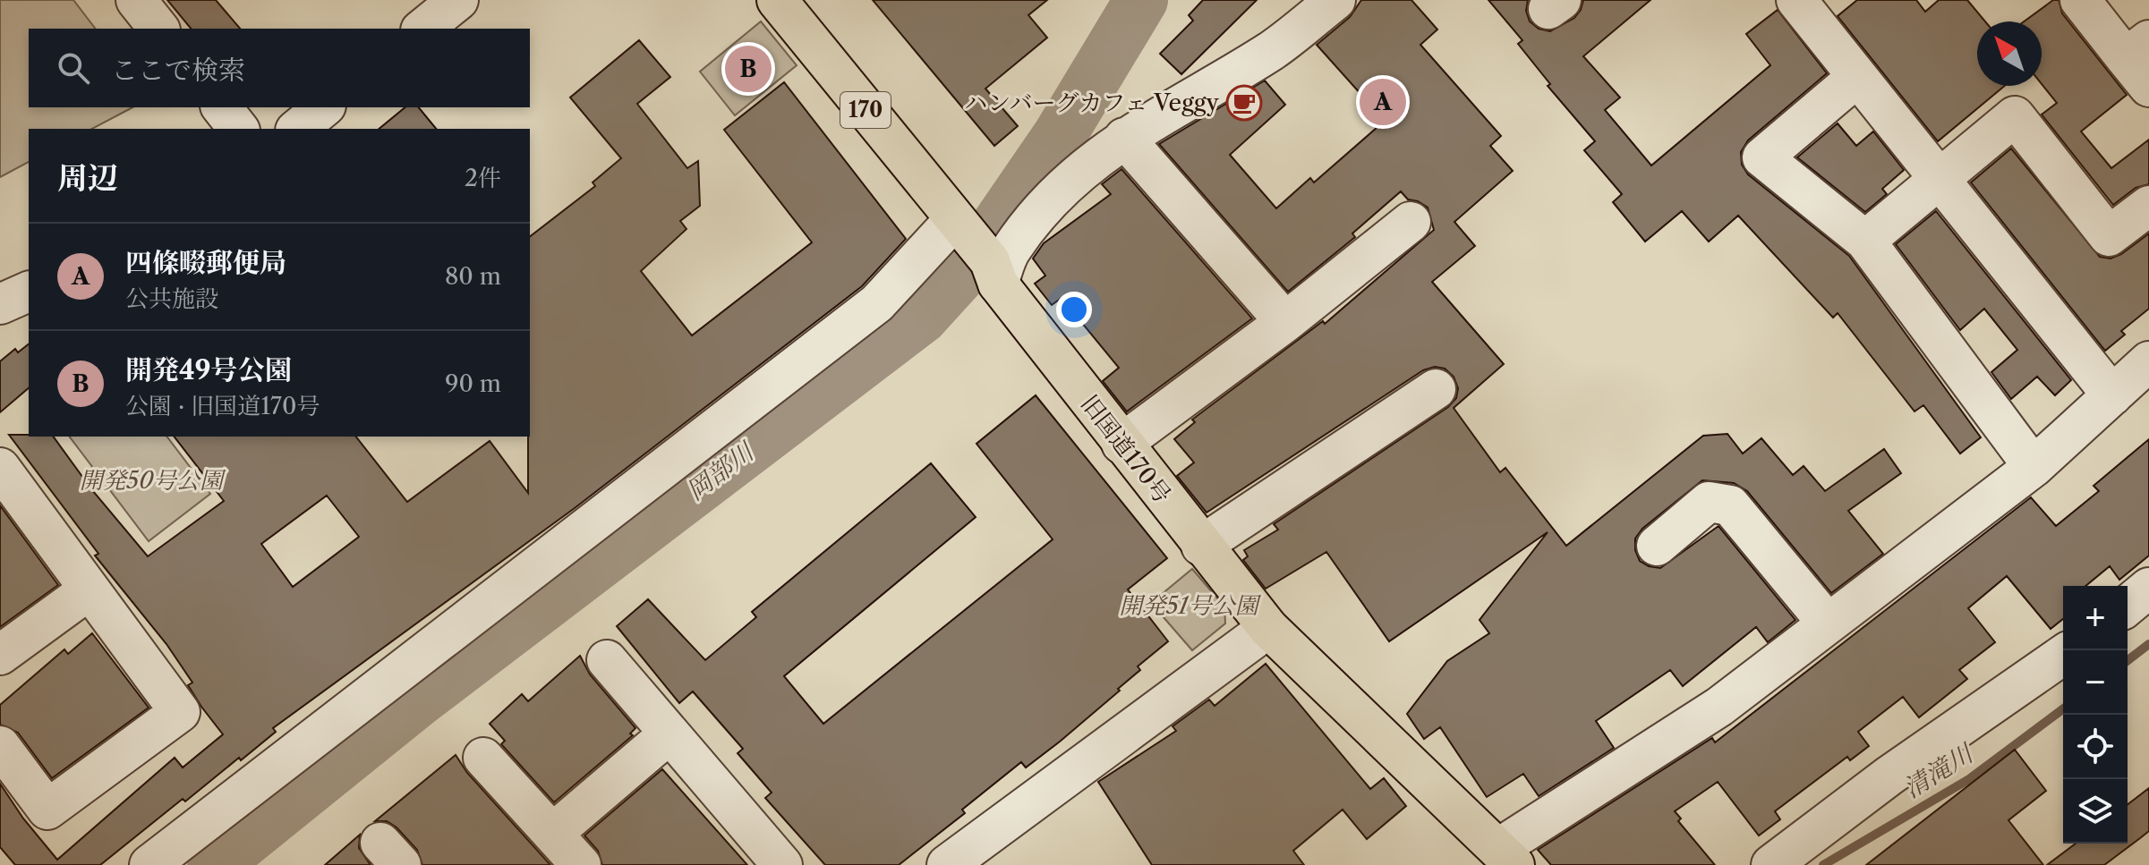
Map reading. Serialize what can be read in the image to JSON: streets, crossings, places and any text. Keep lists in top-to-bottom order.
{
  "streets": {
    "highway": ["170", "旧国道170号"]
  },
  "water": ["岡部川", "清滝川"],
  "parks": ["開発50号公園", "開発51号公園"],
  "places": {
    "cafe": ["ハンバーグカフェ Veggy"]
  },
  "north": "top left",
  "page": {
    "search": "ここで検索",
    "pins": ["B", "A"],
    "heading": ["周辺", "2件"],
    "list": [
      {
        "mark": "A",
        "name": "四條畷郵便局",
        "note": "公共施設",
        "value": "80 m"
      },
      {
        "mark": "B",
        "name": "開発49号公園",
        "note": "公園 · 旧国道170号",
        "value": "90 m"
      }
    ],
    "map_buttons": ["+", "−"]
  }
}
